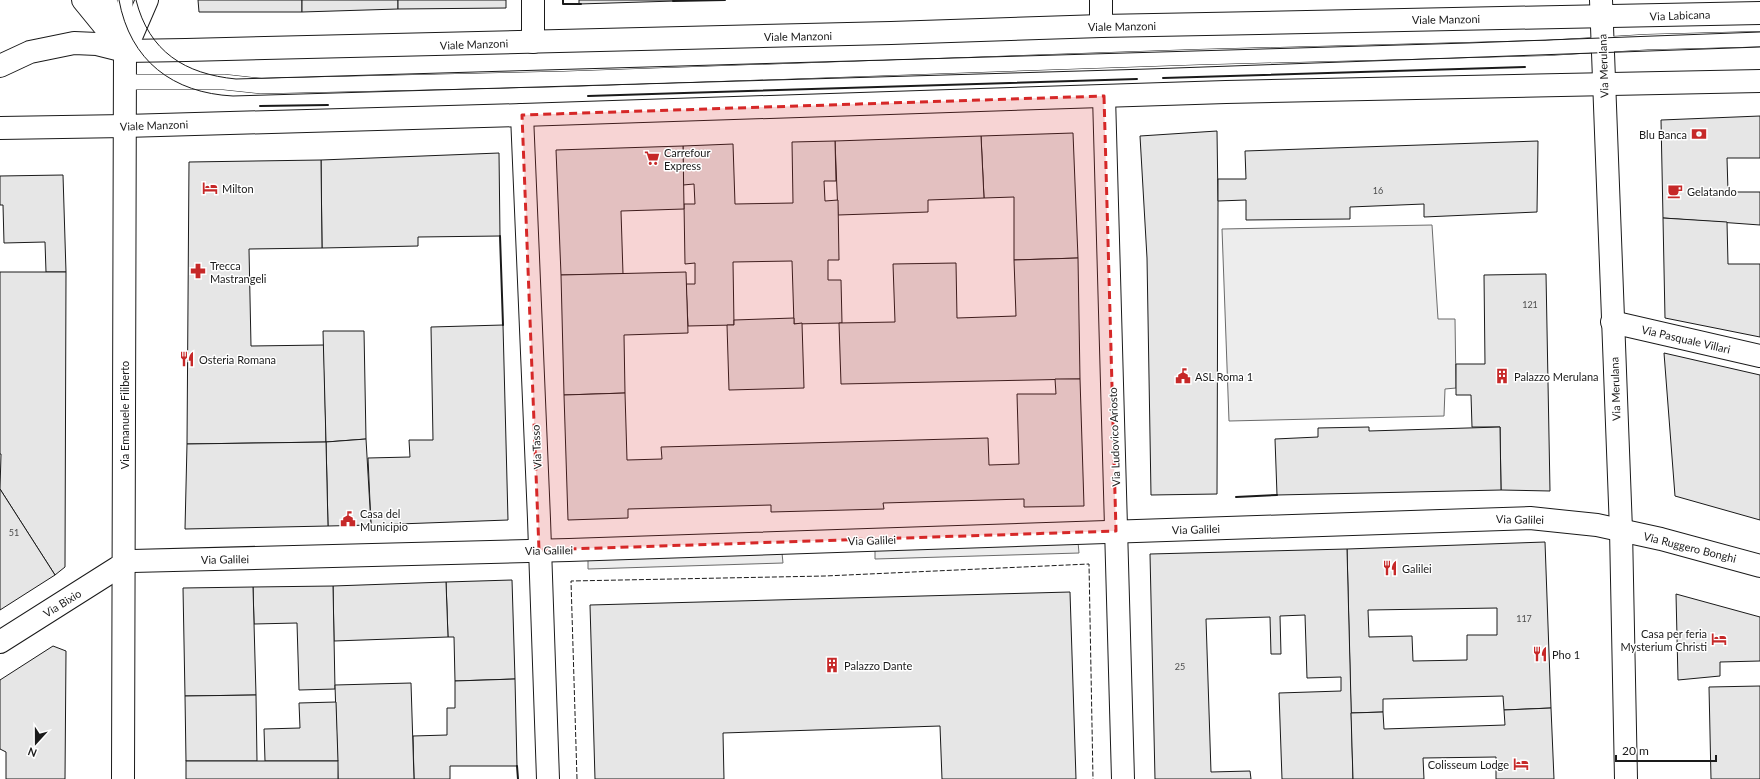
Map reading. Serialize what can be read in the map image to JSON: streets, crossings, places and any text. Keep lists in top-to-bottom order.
{
  "streets": {
    "main road": [
      "Via Labicana",
      "Viale Manzoni",
      "Via Merulana",
      "Via Pasquale Villari",
      "Via Emanuele Filiberto",
      "Via Ludovico Ariosto",
      "Via Tasso",
      "Via Galilei",
      "Via Ruggero Bonghi",
      "Via Bixio"
    ]
  },
  "crossings": [
    ["Via Labicana", "Viale Manzoni"],
    ["Via Labicana", "Via Merulana"],
    ["Viale Manzoni", "Via Merulana"],
    ["Viale Manzoni", "Via Emanuele Filiberto"],
    ["Viale Manzoni", "Via Ludovico Ariosto"],
    ["Viale Manzoni", "Via Tasso"],
    ["Via Merulana", "Via Pasquale Villari"],
    ["Via Merulana", "Via Galilei"],
    ["Via Merulana", "Via Ruggero Bonghi"],
    ["Via Emanuele Filiberto", "Via Galilei"],
    ["Via Emanuele Filiberto", "Via Bixio"],
    ["Via Ludovico Ariosto", "Via Galilei"],
    ["Via Tasso", "Via Galilei"],
    ["Via Galilei", "Via Ruggero Bonghi"],
    ["Via Galilei", "Via Bixio"]
  ],
  "places": {
    "bank": ["Blu Banca"],
    "supermarket": ["Carrefour Express"],
    "hotel": ["Milton", "Casa per feria Mysterium Christi", "Colisseum Lodge"],
    "cafe": ["Gelatando"],
    "pharmacy": ["Trecca Mastrangeli"],
    "restaurant": ["Osteria Romana", "Galilei", "Pho 1"],
    "public building": ["ASL Roma 1", "Casa del Municipio"],
    "building": ["Palazzo Merulana", "Palazzo Dante"]
  },
  "house_numbers": [
    "16",
    "121",
    "51",
    "117",
    "25"
  ],
  "scale_bar": "20 m",
  "north": "bottom"
}
